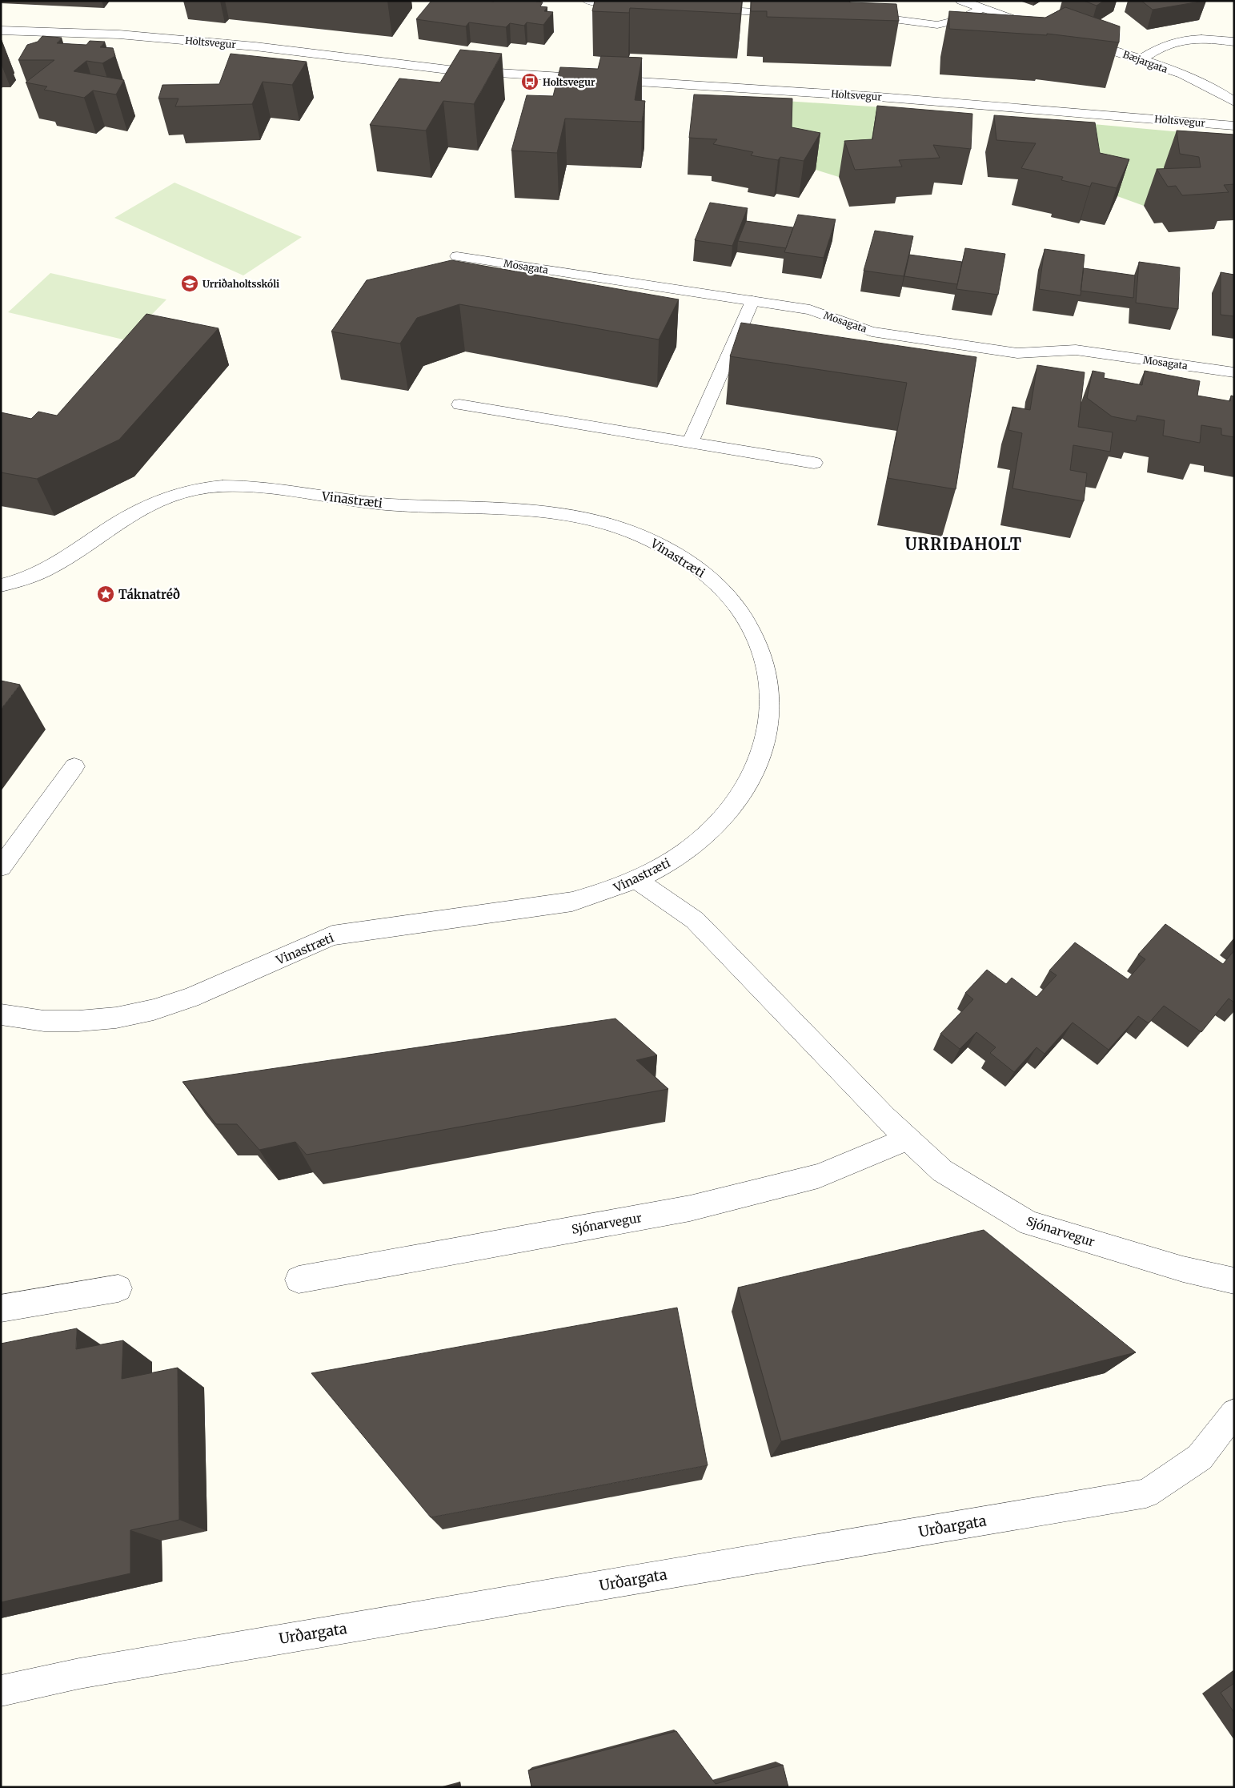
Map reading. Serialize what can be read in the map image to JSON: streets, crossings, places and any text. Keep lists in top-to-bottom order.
{
  "streets": {
    "street": [
      "Holtsvegur",
      "Bæjargata",
      "Mosagata",
      "Vinastræti",
      "Sjónarvegur",
      "Urðargata"
    ]
  },
  "crossings": [
    ["Vinastræti", "Sjónarvegur"]
  ],
  "districts": ["URRIÐAHOLT"],
  "places": {
    "bus stop": ["Holtsvegur"],
    "school or university": ["Urriðaholtsskóli"],
    "place": ["Táknatréð"]
  }
}
